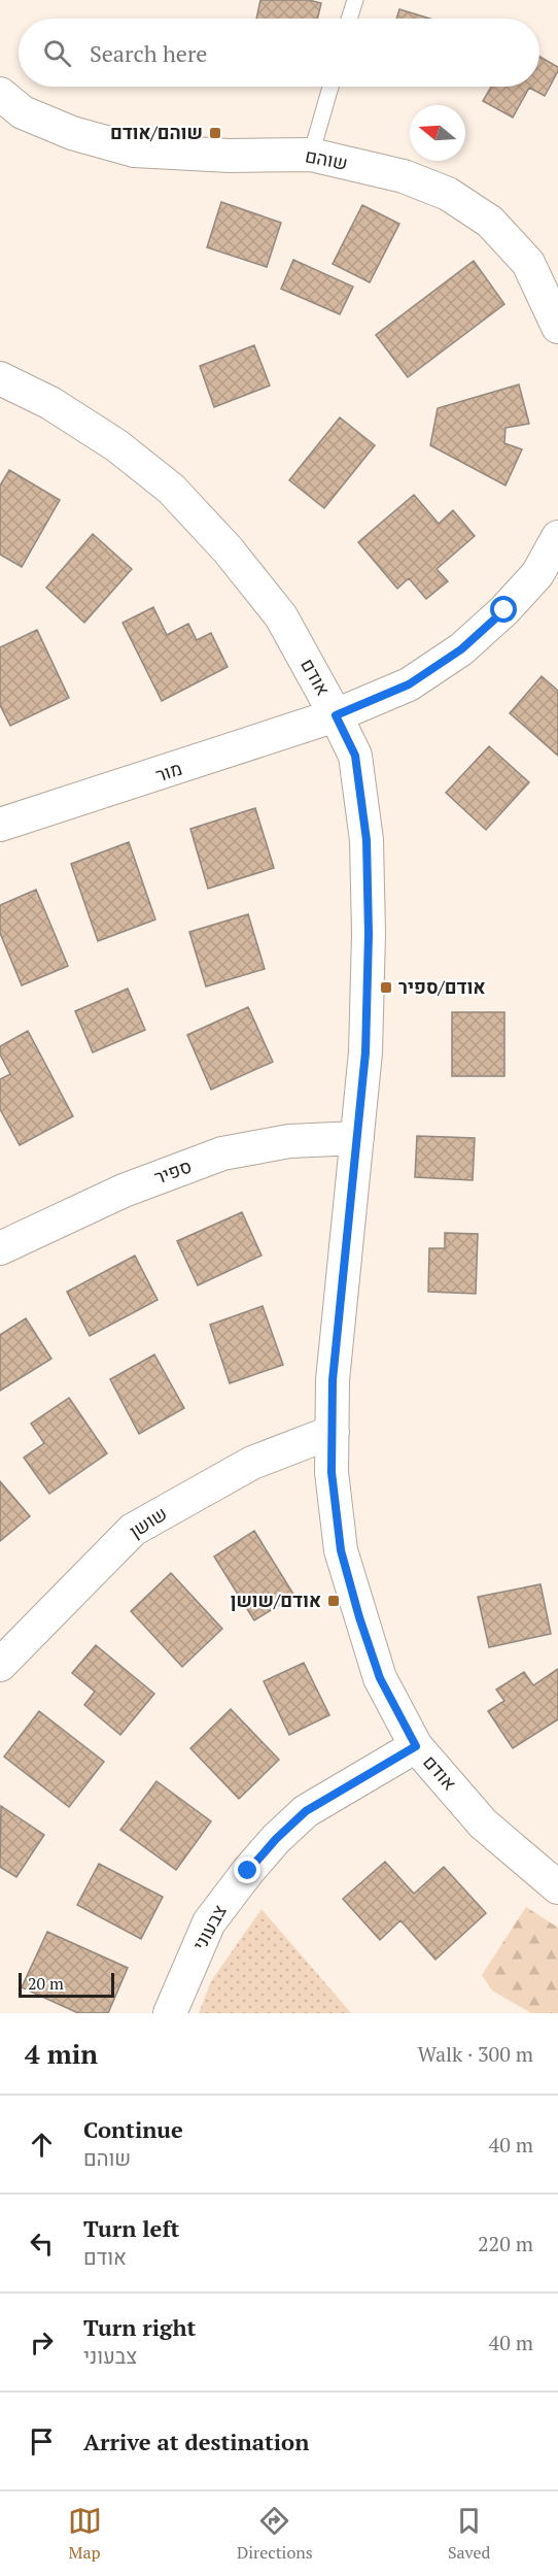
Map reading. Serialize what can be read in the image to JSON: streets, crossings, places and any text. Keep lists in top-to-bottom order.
{
  "streets": {
    "street": [
      "שוהם",
      "אודם",
      "מור",
      "ספיר",
      "שושן",
      "צבעוני"
    ]
  },
  "crossings": [
    ["אודם", "מור"],
    ["אודם", "ספיר"],
    ["אודם", "שושן"],
    ["אודם", "צבעוני"]
  ],
  "places": {
    "transit": ["שוהם/אודם", "אודם/ספיר", "אודם/שושן"]
  },
  "scale_bar": "20 m",
  "north": "left",
  "page": {
    "search": "Search here",
    "scale": "20 m",
    "heading": ["4 min", "Walk · 300 m"],
    "list": [
      ["Continue", "שוהם", "40 m"],
      ["Turn left", "אודם", "220 m"],
      ["Turn right", "צבעוני", "40 m"],
      "Arrive at destination"
    ],
    "nav": ["Map", "Directions", "Saved"]
  }
}
